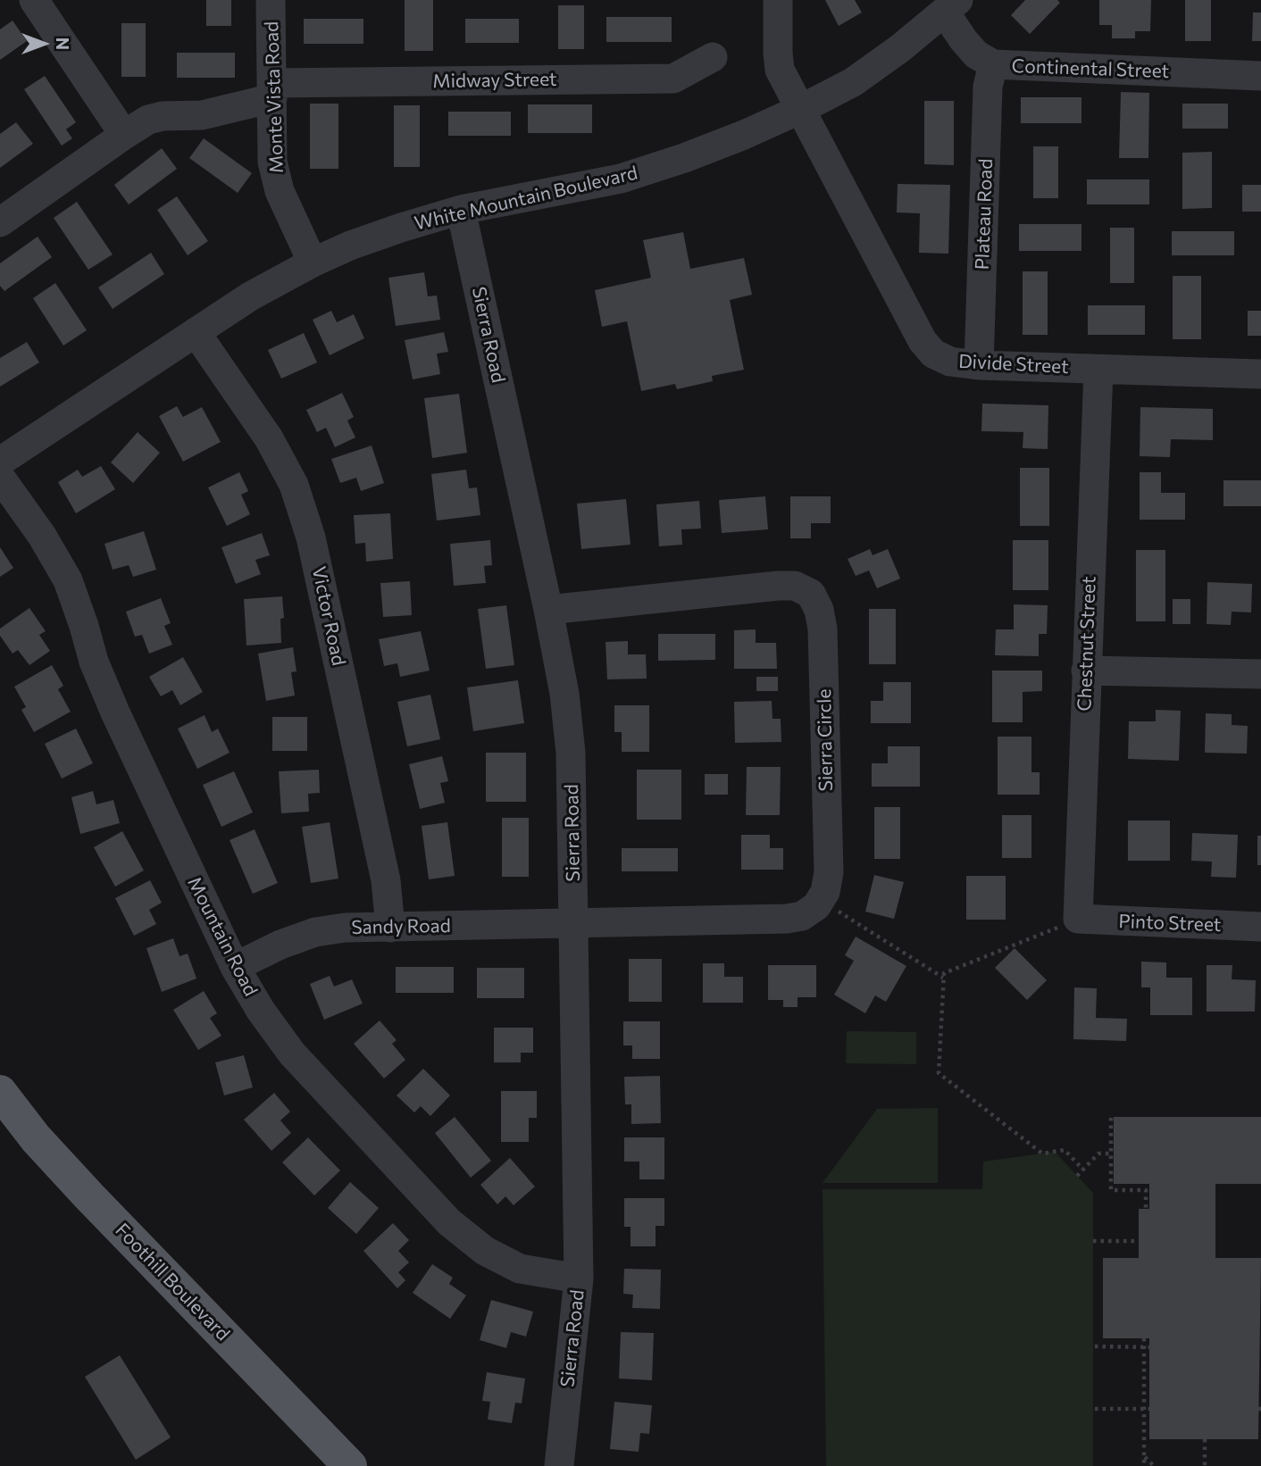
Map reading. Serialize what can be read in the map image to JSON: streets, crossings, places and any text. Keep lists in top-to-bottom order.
{
  "streets": {
    "main road": ["Foothill Boulevard"],
    "street": [
      "Continental Street",
      "Midway Street",
      "Monte Vista Road",
      "White Mountain Boulevard",
      "Plateau Road",
      "Sierra Road",
      "Divide Street",
      "Victor Road",
      "Chestnut Street",
      "Sierra Circle",
      "Pinto Street",
      "Sandy Road",
      "Mountain Road"
    ]
  },
  "crossings": [
    ["Continental Street", "White Mountain Boulevard"],
    ["Continental Street", "Plateau Road"],
    ["Midway Street", "Monte Vista Road"],
    ["Monte Vista Road", "White Mountain Boulevard"],
    ["White Mountain Boulevard", "Sierra Road"],
    ["White Mountain Boulevard", "Divide Street"],
    ["White Mountain Boulevard", "Victor Road"],
    ["Plateau Road", "Divide Street"],
    ["Sierra Road", "Sierra Circle"],
    ["Sierra Road", "Sandy Road"],
    ["Sierra Road", "Mountain Road"],
    ["Divide Street", "Chestnut Street"],
    ["Victor Road", "Sandy Road"],
    ["Chestnut Street", "Pinto Street"],
    ["Sandy Road", "Mountain Road"]
  ],
  "north": "right"
}
